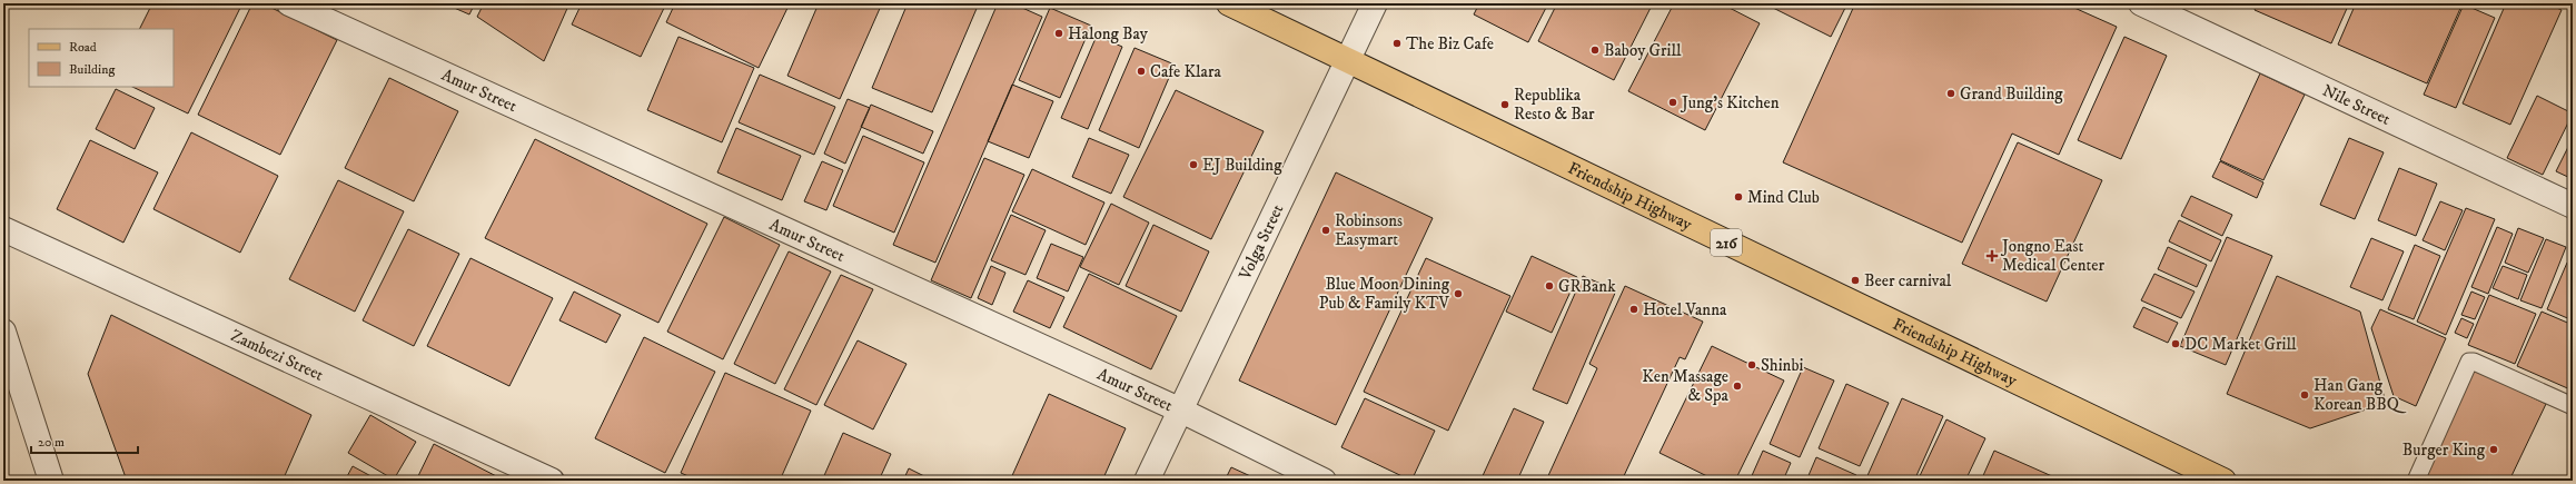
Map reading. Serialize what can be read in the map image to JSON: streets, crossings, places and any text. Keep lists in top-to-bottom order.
{
  "streets": {
    "main road": ["Friendship Highway", "216"],
    "street": [
      "Amur Street",
      "Nile Street",
      "Volga Street",
      "Zambezi Street"
    ]
  },
  "crossings": [
    ["Amur Street", "Volga Street"],
    ["Friendship Highway", "Volga Street"]
  ],
  "places": {
    "other": [
      "Halong Bay",
      "The Biz Cafe",
      "Baboy Grill",
      "Cafe Klara",
      "Grand Building",
      "Jung's Kitchen",
      "Republika Resto & Bar",
      "EJ Building",
      "Mind Club",
      "Robinsons Easymart",
      "Beer carnival",
      "GRBank",
      "Blue Moon Dining Pub & Family KTV",
      "Hotel Vanna",
      "DC Market Grill",
      "Shinbi",
      "Ken Massage & Spa",
      "Han Gang Korean BBQ",
      "Burger King"
    ],
    "health": ["Jongno East Medical Center"]
  },
  "legend": ["Road", "Building"],
  "scale_bar": "20 m"
}
